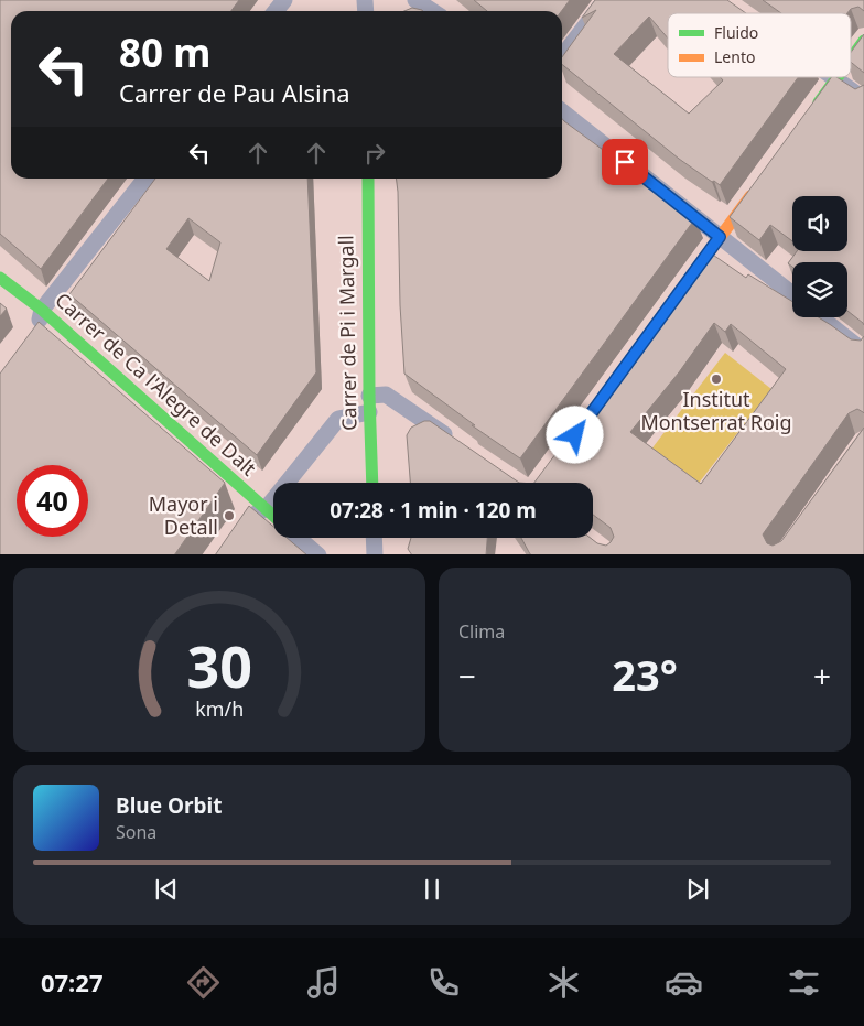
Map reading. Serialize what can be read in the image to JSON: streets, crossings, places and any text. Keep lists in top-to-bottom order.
{
  "streets": {
    "street": ["Carrer de Pi i Margall", "Carrer de Ca l'Alegre de Dalt"]
  },
  "places": ["Institut Montserrat Roig", "Mayor i Detall"],
  "legend": ["Fluido", "Lento"],
  "page": {
    "turn": ["80 m", "Carrer de Pau Alsina"],
    "limit": "40",
    "trip": "07:28 · 1 min · 120 m",
    "tile": "Clima",
    "heat": ["−", "23°", "+"],
    "song": ["Blue Orbit", "Sona"],
    "tabs": "07:27",
    "gauge": ["30", "km/h"]
  }
}
